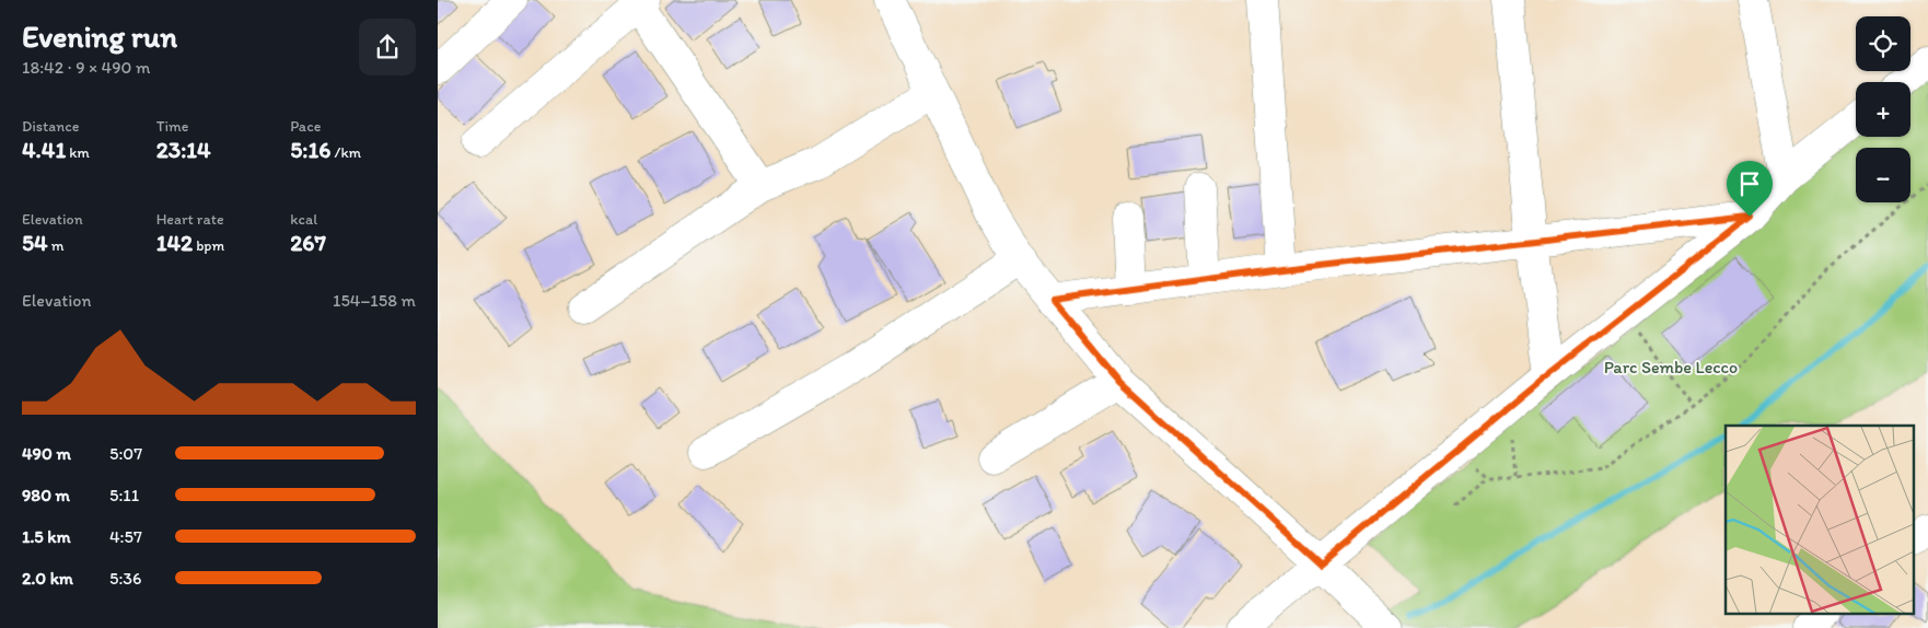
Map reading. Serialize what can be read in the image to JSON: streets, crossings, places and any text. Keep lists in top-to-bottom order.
{
  "parks": ["Parc Sembe Lecco"],
  "page": {
    "heading": ["Evening run", "18:42 · 9 × 490 m"],
    "map_buttons": ["+", "−"],
    "stats": [
      ["Distance", "4.41 km"],
      ["Time", "23:14"],
      ["Pace", "5:16 /km"],
      ["Elevation", "54 m"],
      ["Heart rate", "142 bpm"],
      ["kcal", "267"]
    ],
    "chart": ["Elevation", "154–158 m"],
    "list": [
      {
        "name": "490 m",
        "note": "5:07"
      },
      {
        "name": "980 m",
        "note": "5:11"
      },
      {
        "name": "1.5 km",
        "note": "4:57"
      },
      {
        "name": "2.0 km",
        "note": "5:36"
      }
    ]
  }
}
